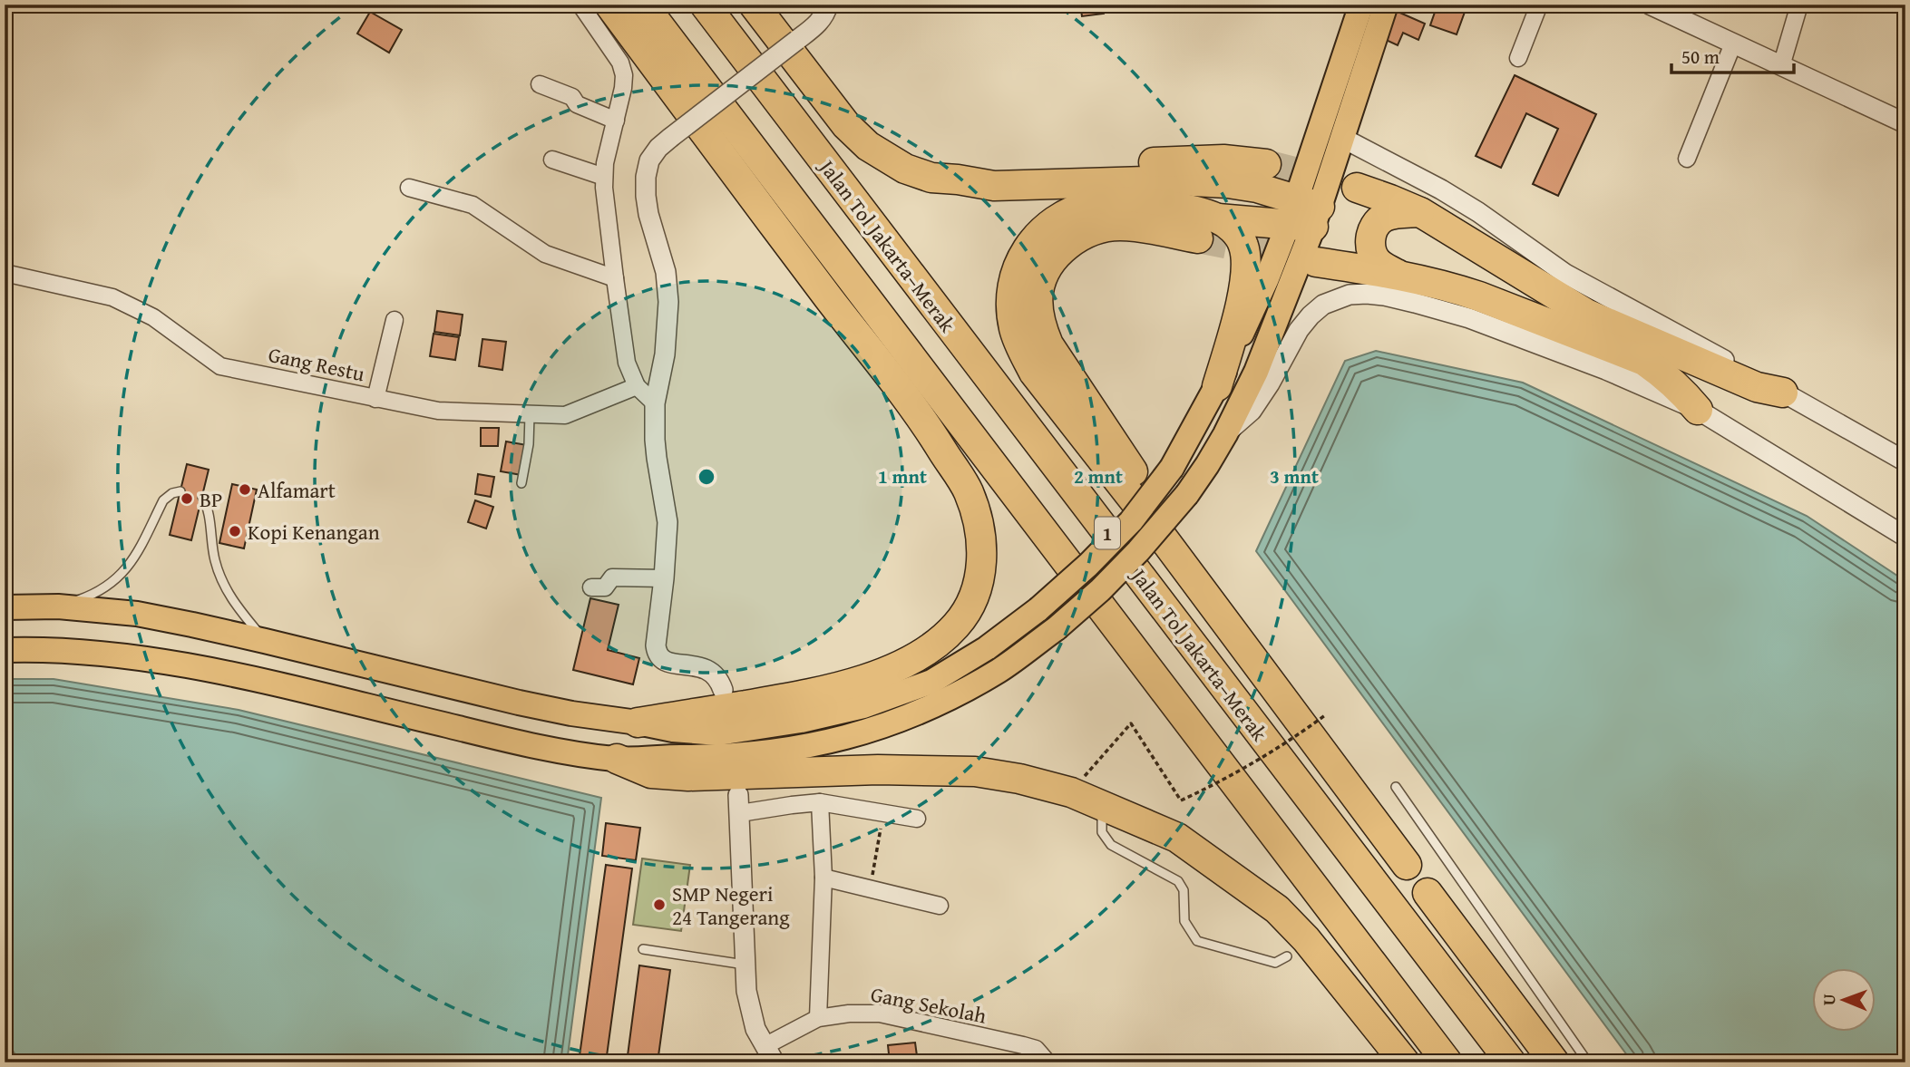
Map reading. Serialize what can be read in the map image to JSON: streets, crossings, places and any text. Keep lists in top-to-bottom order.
{
  "streets": {
    "highway": ["Jalan Tol Jakarta–Merak", "1"],
    "street": ["Gang Restu", "Gang Sekolah"]
  },
  "places": [
    "Alfamart",
    "BP",
    "Kopi Kenangan",
    "SMP Negeri 24 Tangerang"
  ],
  "scale_bar": "50 m",
  "north": "left",
  "rings": ["1 mnt", "2 mnt", "3 mnt"]
}
